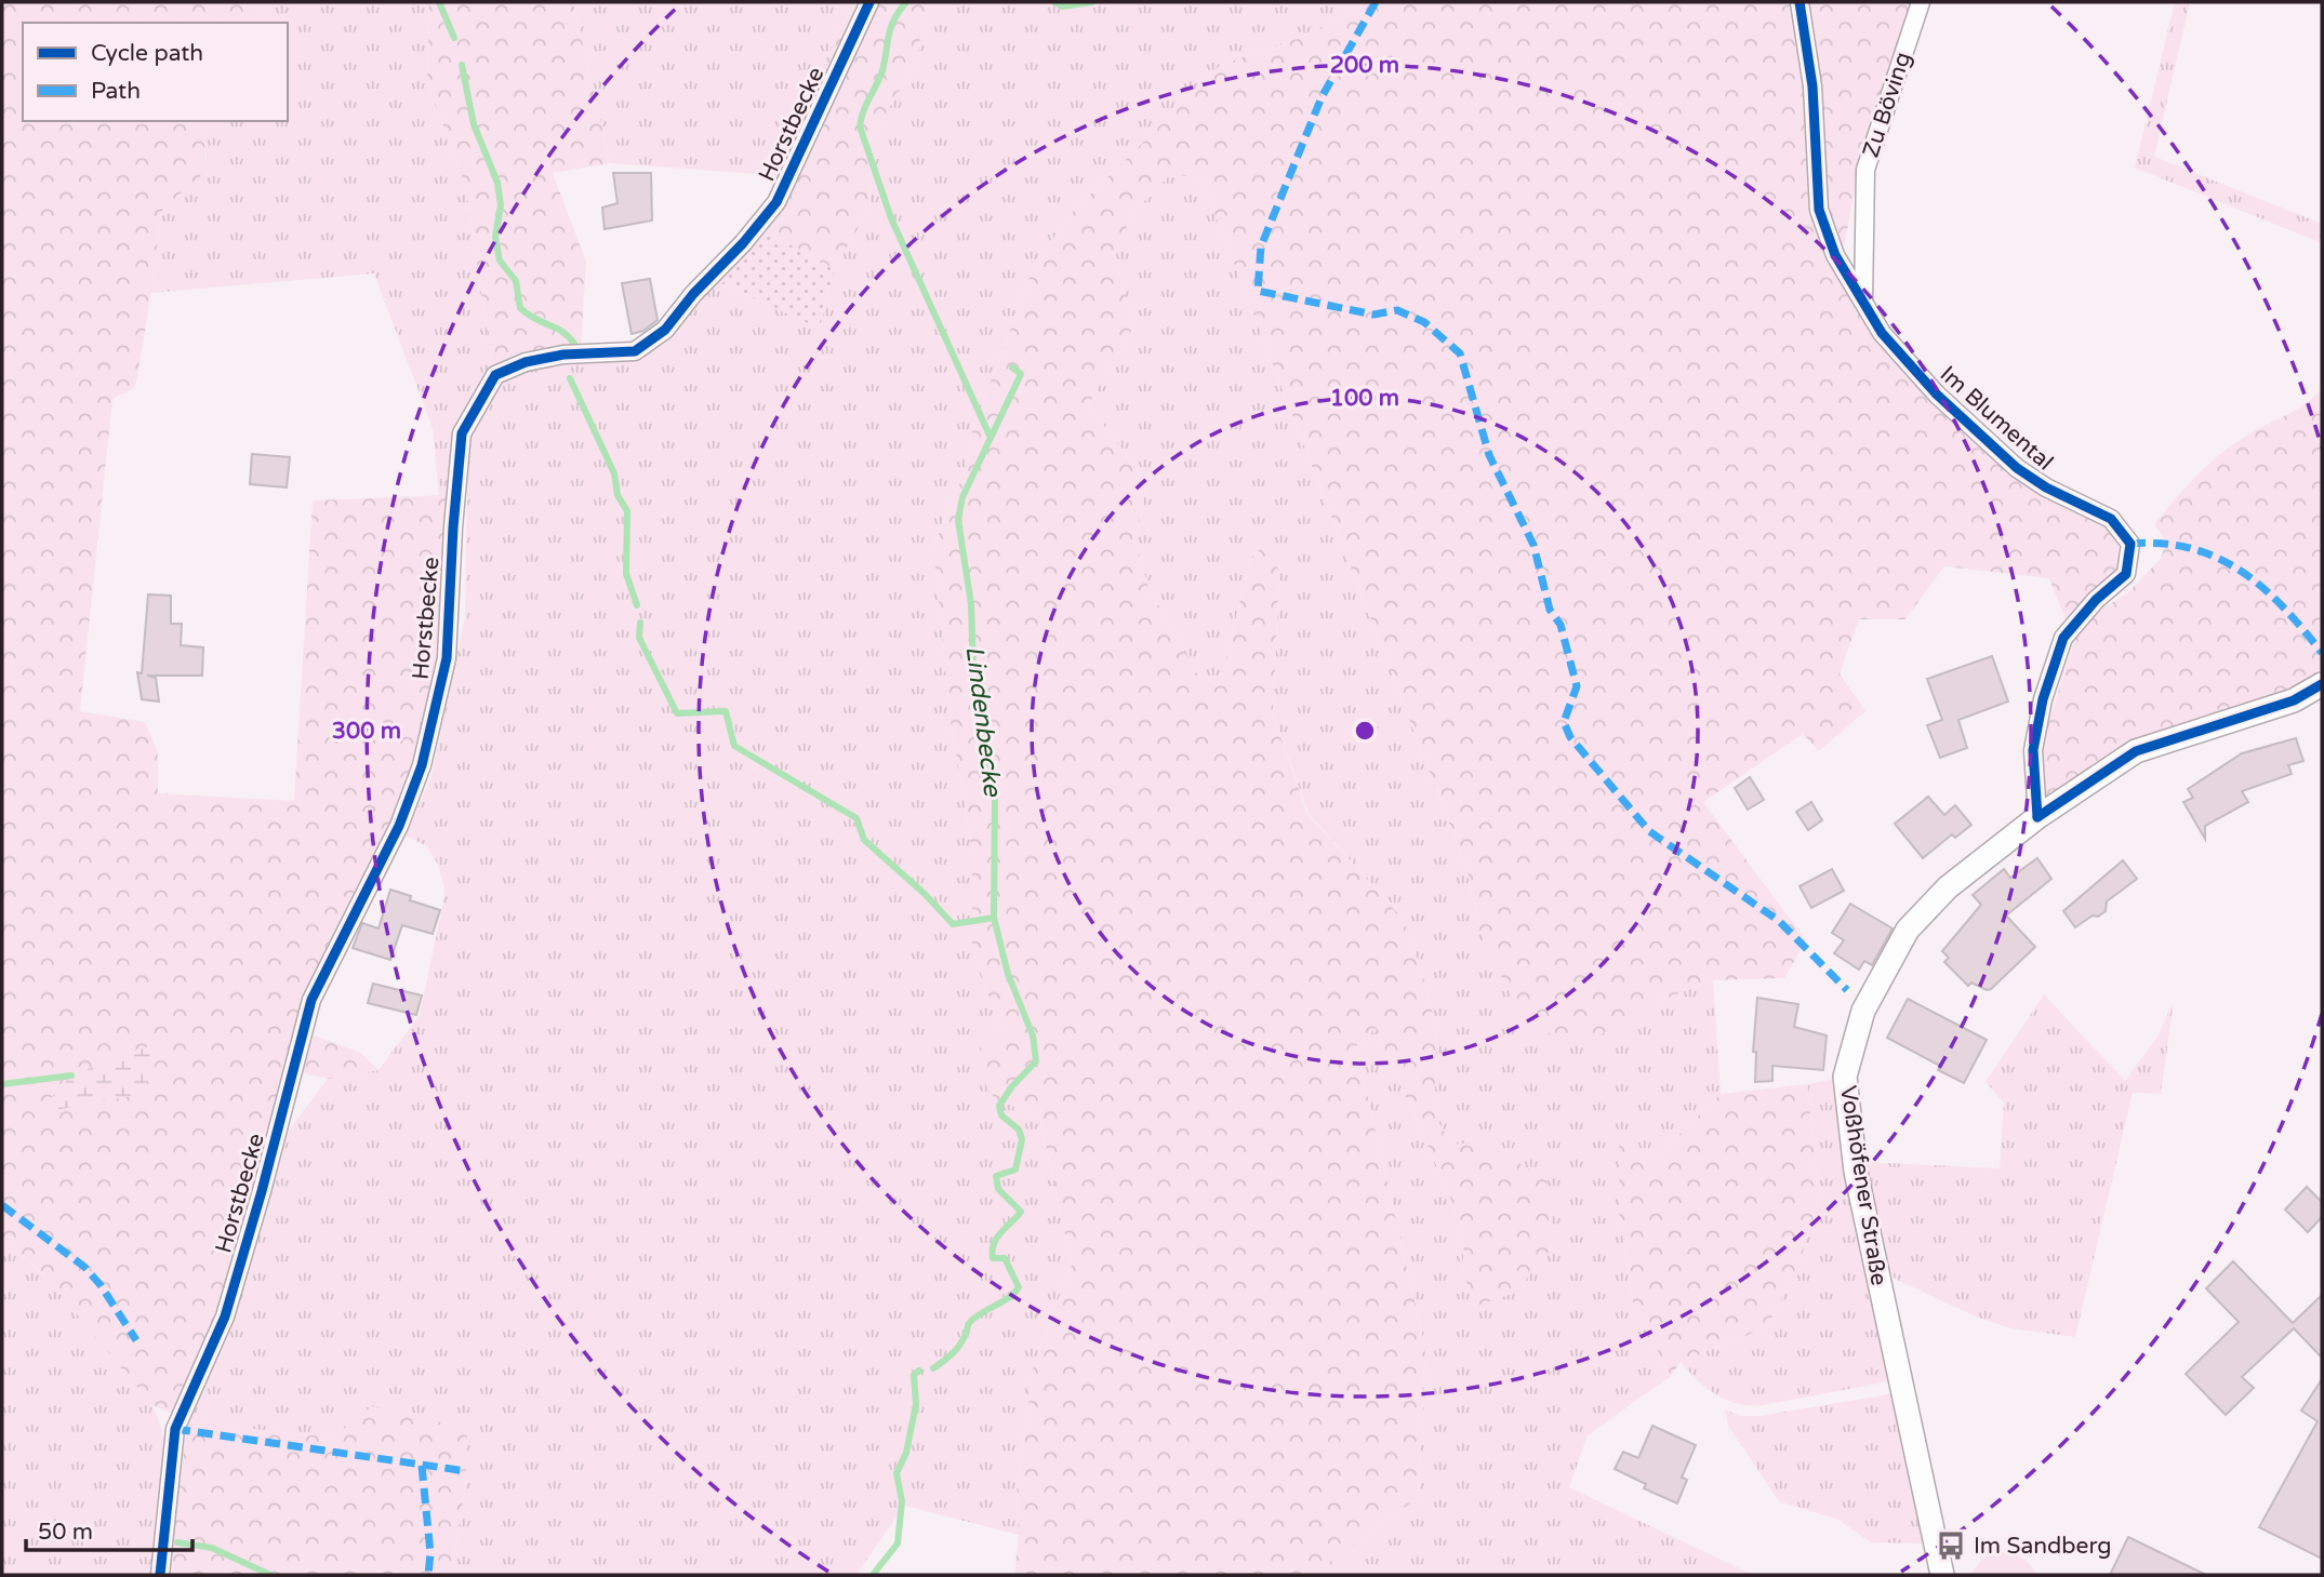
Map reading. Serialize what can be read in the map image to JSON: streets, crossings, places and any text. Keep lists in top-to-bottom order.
{
  "streets": {
    "street": [
      "Zu Böving",
      "Horstbecke",
      "Im Blumental",
      "Voßhöfener Straße"
    ]
  },
  "crossings": [
    ["Zu Böving", "Im Blumental"],
    ["Im Blumental", "Voßhöfener Straße"]
  ],
  "water": ["Lindenbecke"],
  "places": {
    "bus stop": ["Im Sandberg"]
  },
  "legend": ["Cycle path", "Path"],
  "scale_bar": "50 m",
  "rings": ["200 m", "100 m", "300 m"]
}
